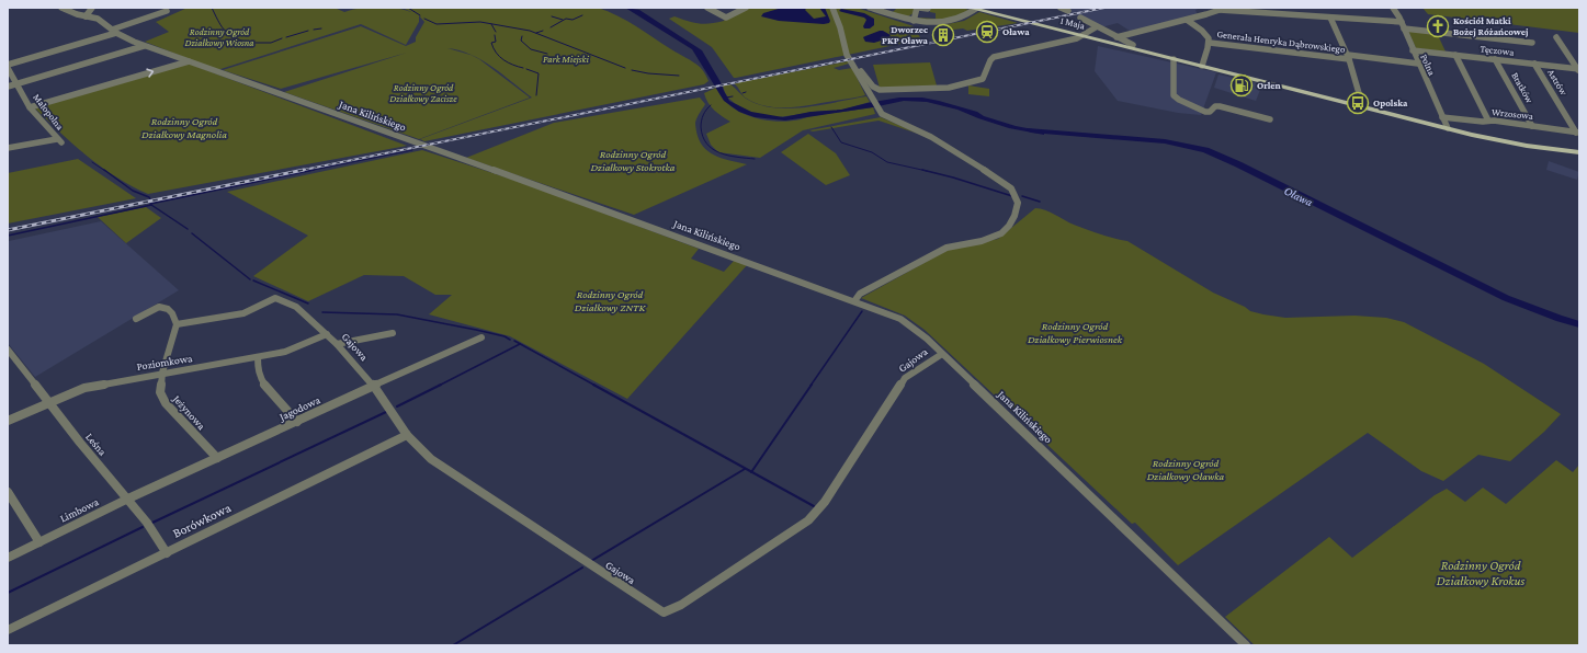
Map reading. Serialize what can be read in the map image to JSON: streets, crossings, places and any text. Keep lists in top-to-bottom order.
{
  "streets": {
    "main road": ["1 Maja"],
    "street": [
      "Generała Henryka Dąbrowskiego",
      "Tęczowa",
      "Polna",
      "Astrów",
      "Bratków",
      "Małopolna",
      "Wrzosowa",
      "Jana Kilińskiego",
      "Gajowa",
      "Poziomkowa",
      "Jagodowa",
      "Jeżynowa",
      "Leśna",
      "Limbowa",
      "Borówkowa"
    ]
  },
  "crossings": [
    ["Generała Henryka Dąbrowskiego", "Polna"],
    ["Tęczowa", "Polna"],
    ["Tęczowa", "Astrów"],
    ["Tęczowa", "Bratków"],
    ["Polna", "Wrzosowa"],
    ["Astrów", "Wrzosowa"],
    ["Bratków", "Wrzosowa"],
    ["Jana Kilińskiego", "Gajowa"],
    ["Gajowa", "Poziomkowa"],
    ["Gajowa", "Jagodowa"],
    ["Gajowa", "Jeżynowa"],
    ["Gajowa", "Borówkowa"],
    ["Poziomkowa", "Jeżynowa"],
    ["Poziomkowa", "Leśna"],
    ["Jagodowa", "Jeżynowa"],
    ["Jagodowa", "Leśna"],
    ["Jagodowa", "Limbowa"],
    ["Leśna", "Limbowa"],
    ["Leśna", "Borówkowa"]
  ],
  "water": ["Oława"],
  "parks": [
    "Rodzinny Ogród Działkowy Wiosna",
    "Park Miejski",
    "Rodzinny Ogród Działkowy Zacisze",
    "Rodzinny Ogród Działkowy Magnolia",
    "Rodzinny Ogród Działkowy Stokrotka",
    "Rodzinny Ogród Działkowy ZNTK",
    "Rodzinny Ogród Działkowy Pierwiosnek",
    "Rodzinny Ogród Działkowy Oławka",
    "Rodzinny Ogród Działkowy Krokus"
  ],
  "places": {
    "church": ["Kościół Matki Bożej Różańcowej"],
    "station": ["Oława"],
    "building": ["Dworzec PKP Oława"],
    "fuel station": ["Orlen"],
    "bus stop": ["Opolska"]
  }
}
